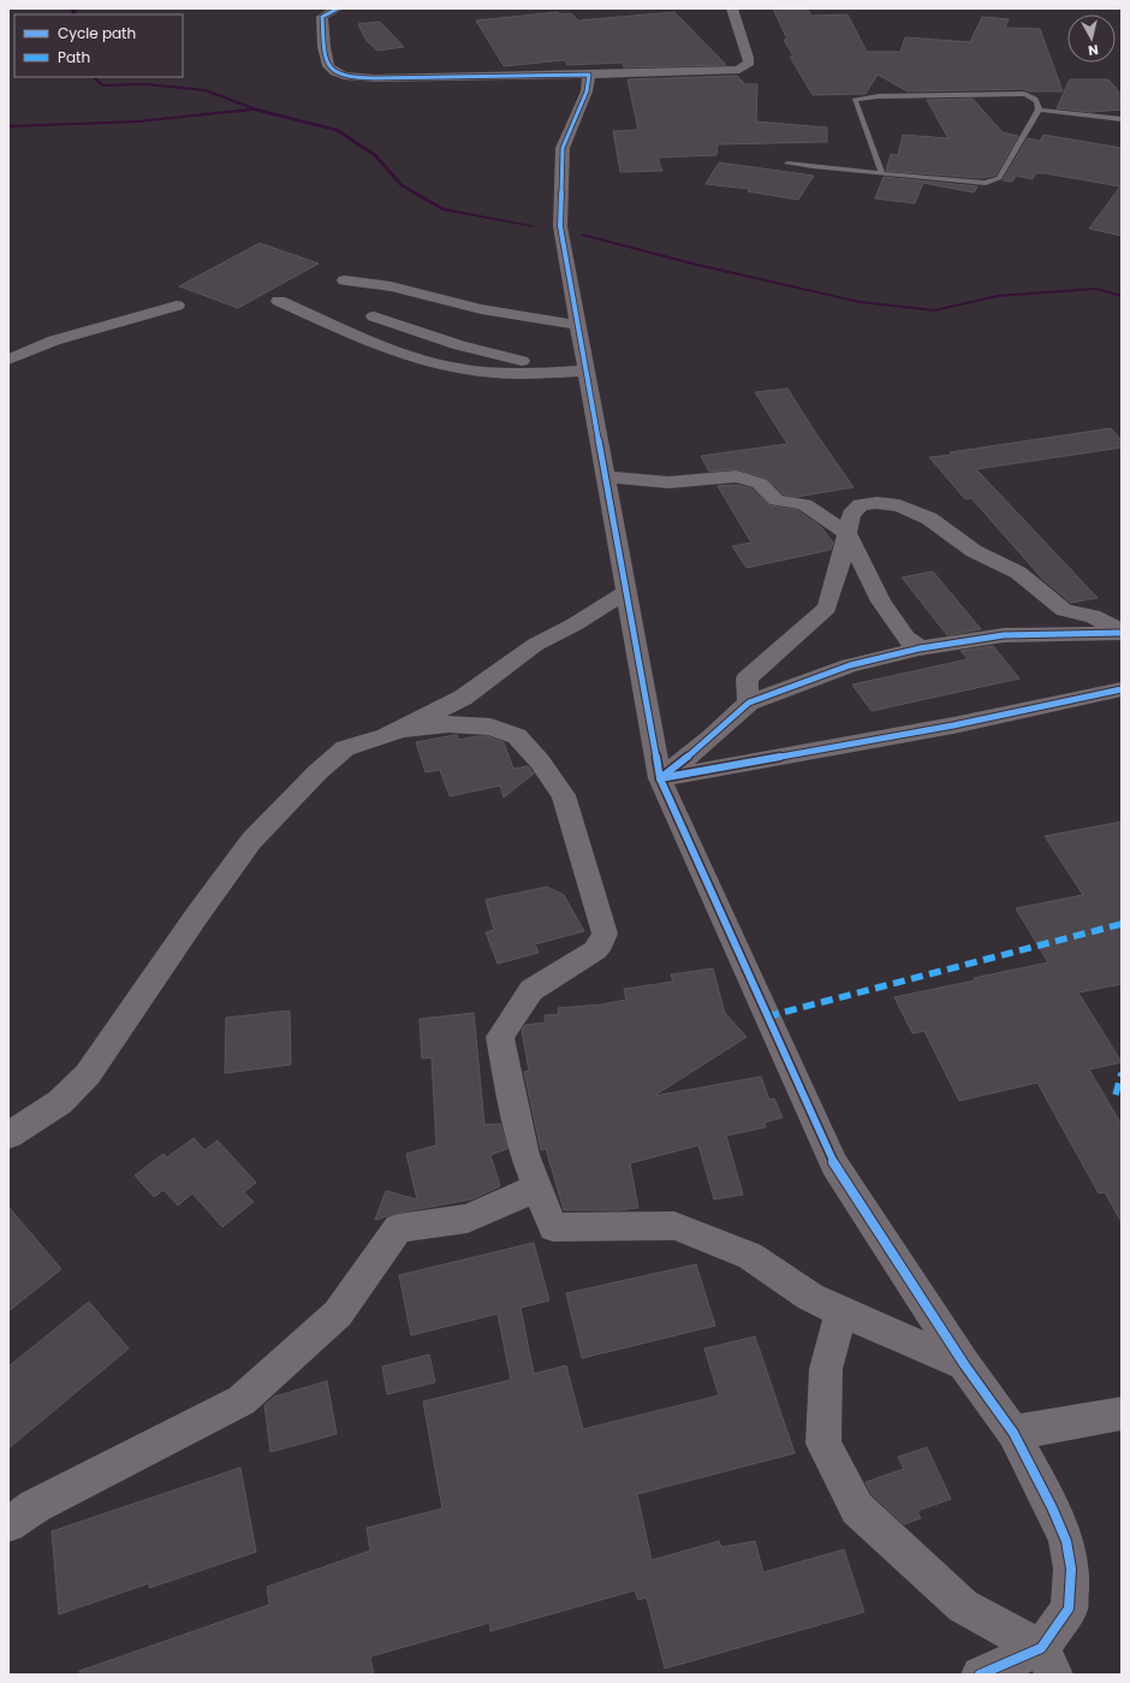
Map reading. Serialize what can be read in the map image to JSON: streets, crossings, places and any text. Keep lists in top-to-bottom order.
{
  "legend": ["Cycle path", "Path"],
  "north": "bottom"
}
